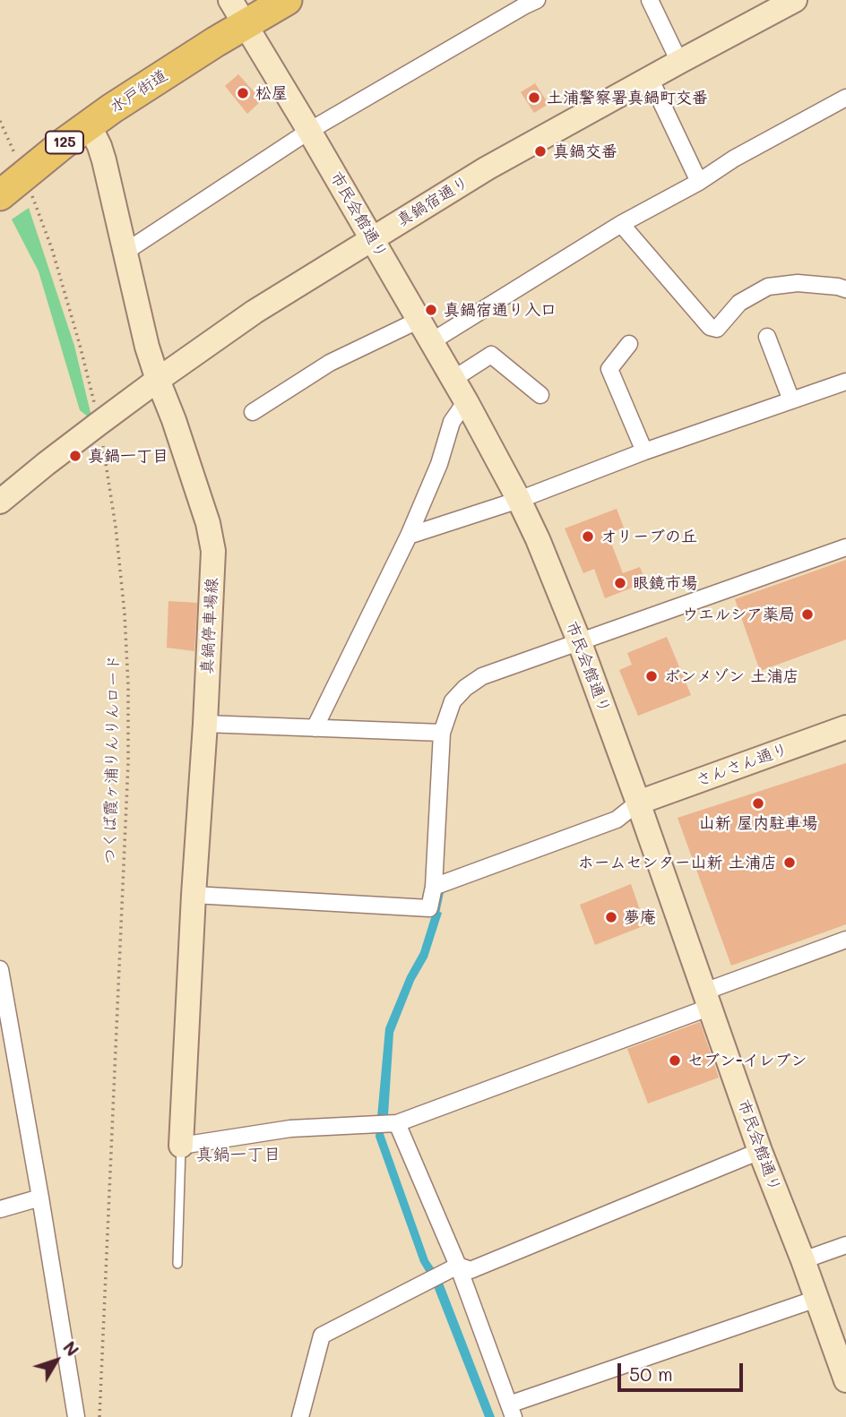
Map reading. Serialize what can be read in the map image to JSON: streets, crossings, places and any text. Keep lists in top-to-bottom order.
{
  "streets": {
    "highway": ["水戸街道", "125"],
    "street": [
      "真鍋宿通り",
      "市民会館通り",
      "真鍋停車場線",
      "さんさん通り"
    ],
    "path": ["つくば霞ヶ浦りんりんロード"]
  },
  "crossings": [
    ["水戸街道", "市民会館通り"],
    ["水戸街道", "真鍋停車場線"],
    ["水戸街道", "つくば霞ヶ浦りんりんロード"],
    ["真鍋宿通り", "市民会館通り"],
    ["真鍋宿通り", "真鍋停車場線"],
    ["真鍋宿通り", "つくば霞ヶ浦りんりんロード"],
    ["市民会館通り", "さんさん通り"]
  ],
  "districts": ["真鍋一丁目"],
  "places": [
    "松屋",
    "土浦警察署真鍋町交番",
    "真鍋交番",
    "真鍋宿通り入口",
    "真鍋一丁目",
    "オリーブの丘",
    "眼鏡市場",
    "ウエルシア薬局",
    "ボンメゾン 土浦店",
    "山新 屋内駐車場",
    "ホームセンター山新 土浦店",
    "夢庵",
    "セブン-イレブン"
  ],
  "scale_bar": "50 m",
  "north": "top right"
}
